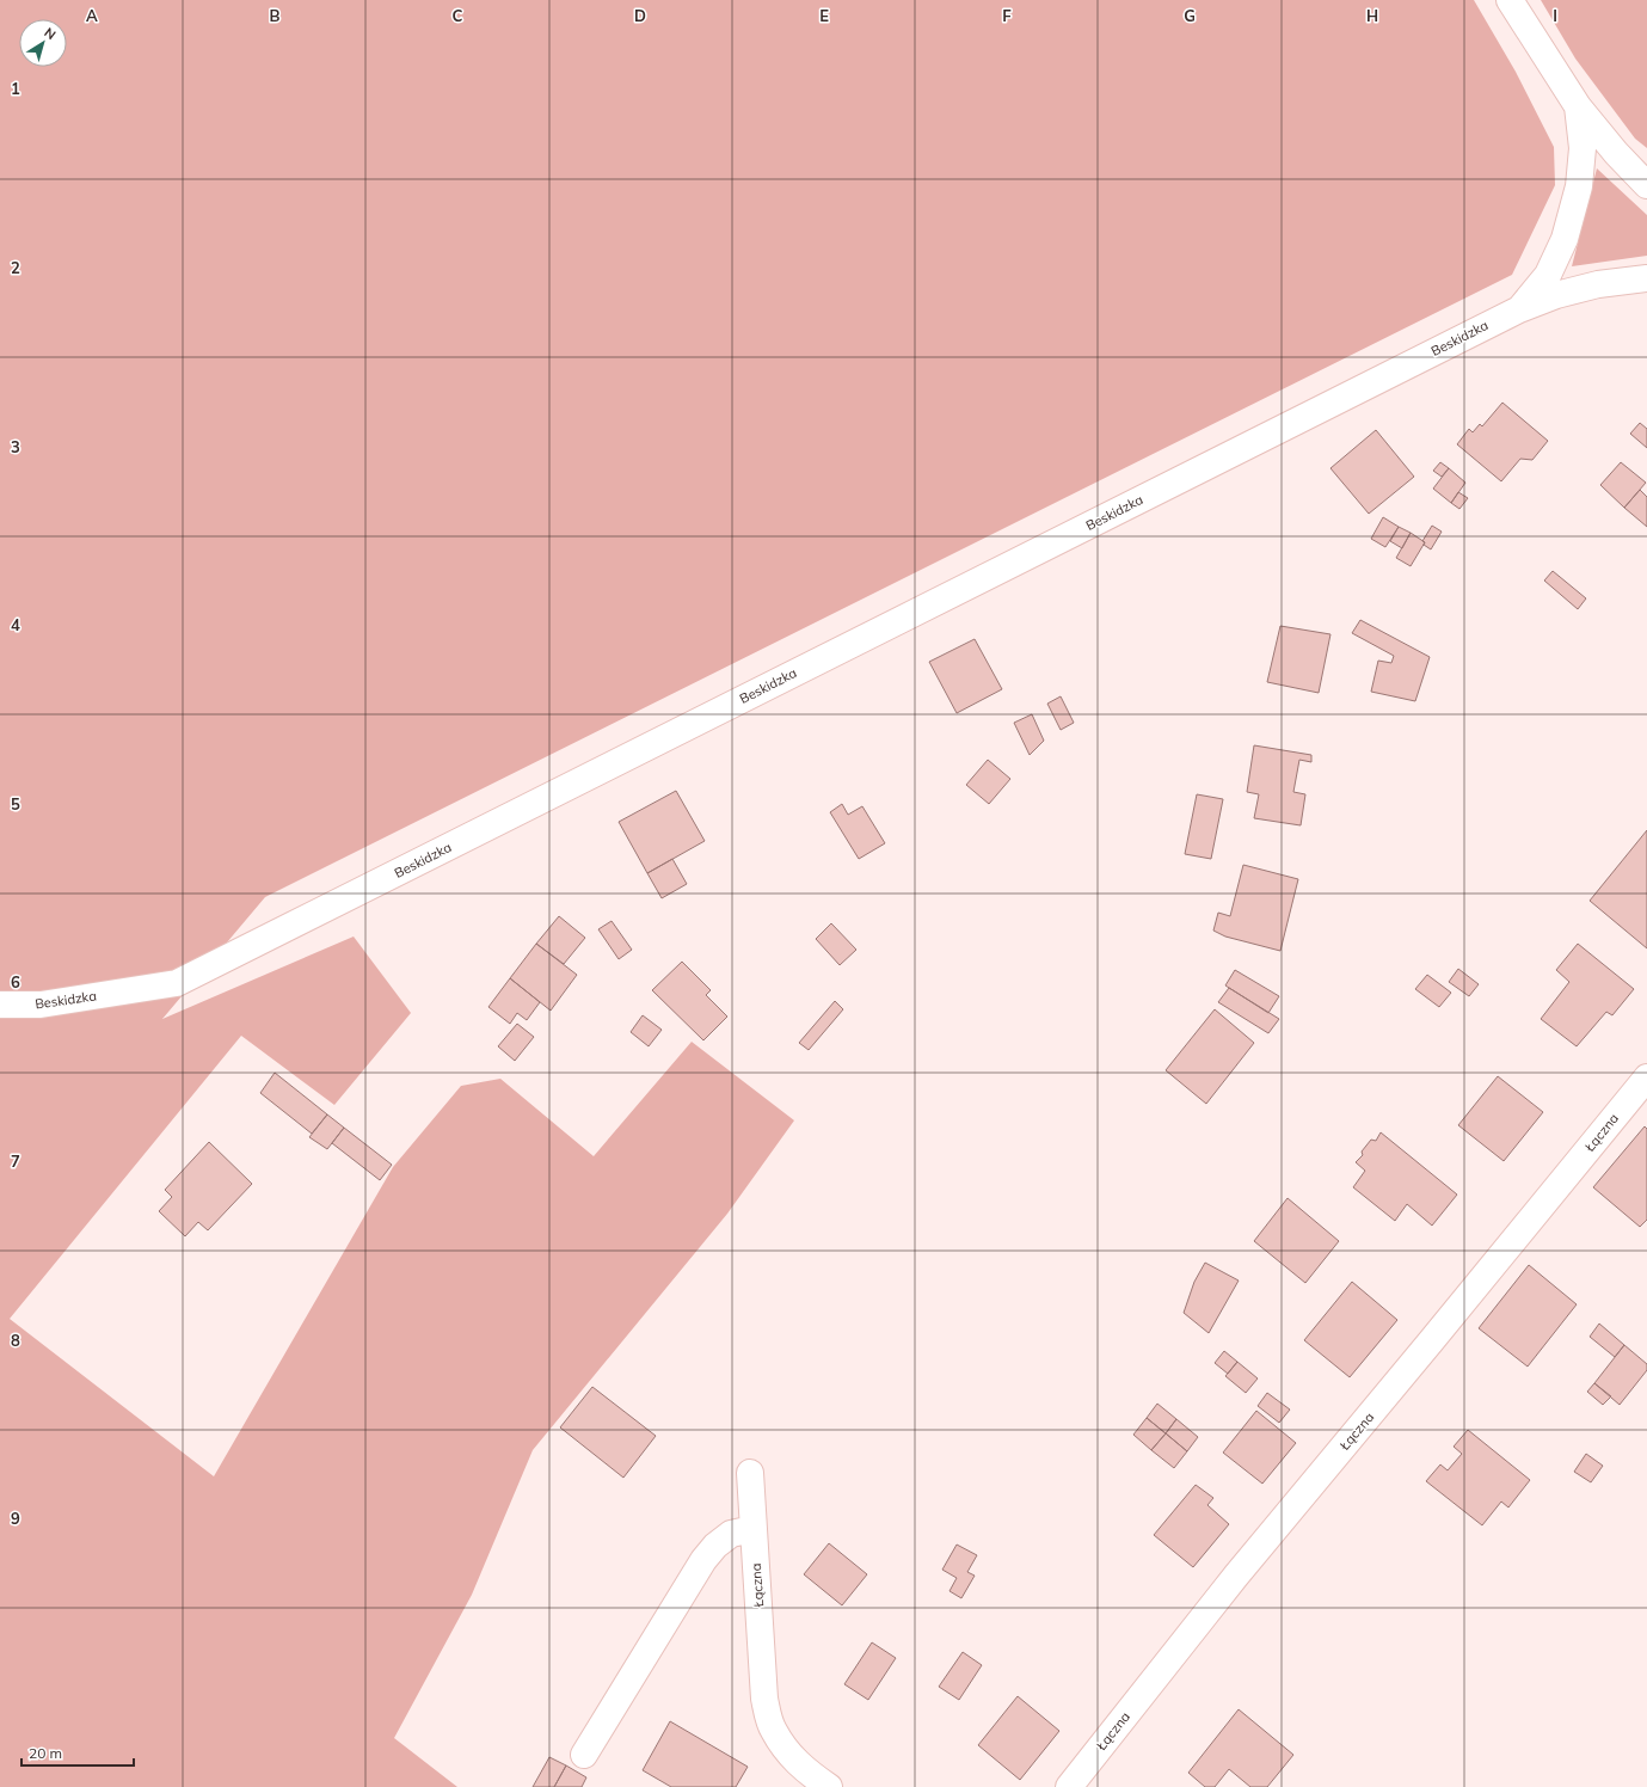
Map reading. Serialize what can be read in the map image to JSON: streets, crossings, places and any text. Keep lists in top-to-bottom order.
{
  "streets": {
    "street": ["Beskidzka", "Łączna"]
  },
  "scale_bar": "20 m",
  "north": "top right",
  "grid": {
    "columns": [
      "A",
      "B",
      "C",
      "D",
      "E",
      "F",
      "G",
      "H",
      "I"
    ],
    "rows": [
      "1",
      "2",
      "3",
      "4",
      "5",
      "6",
      "7",
      "8",
      "9"
    ]
  }
}
